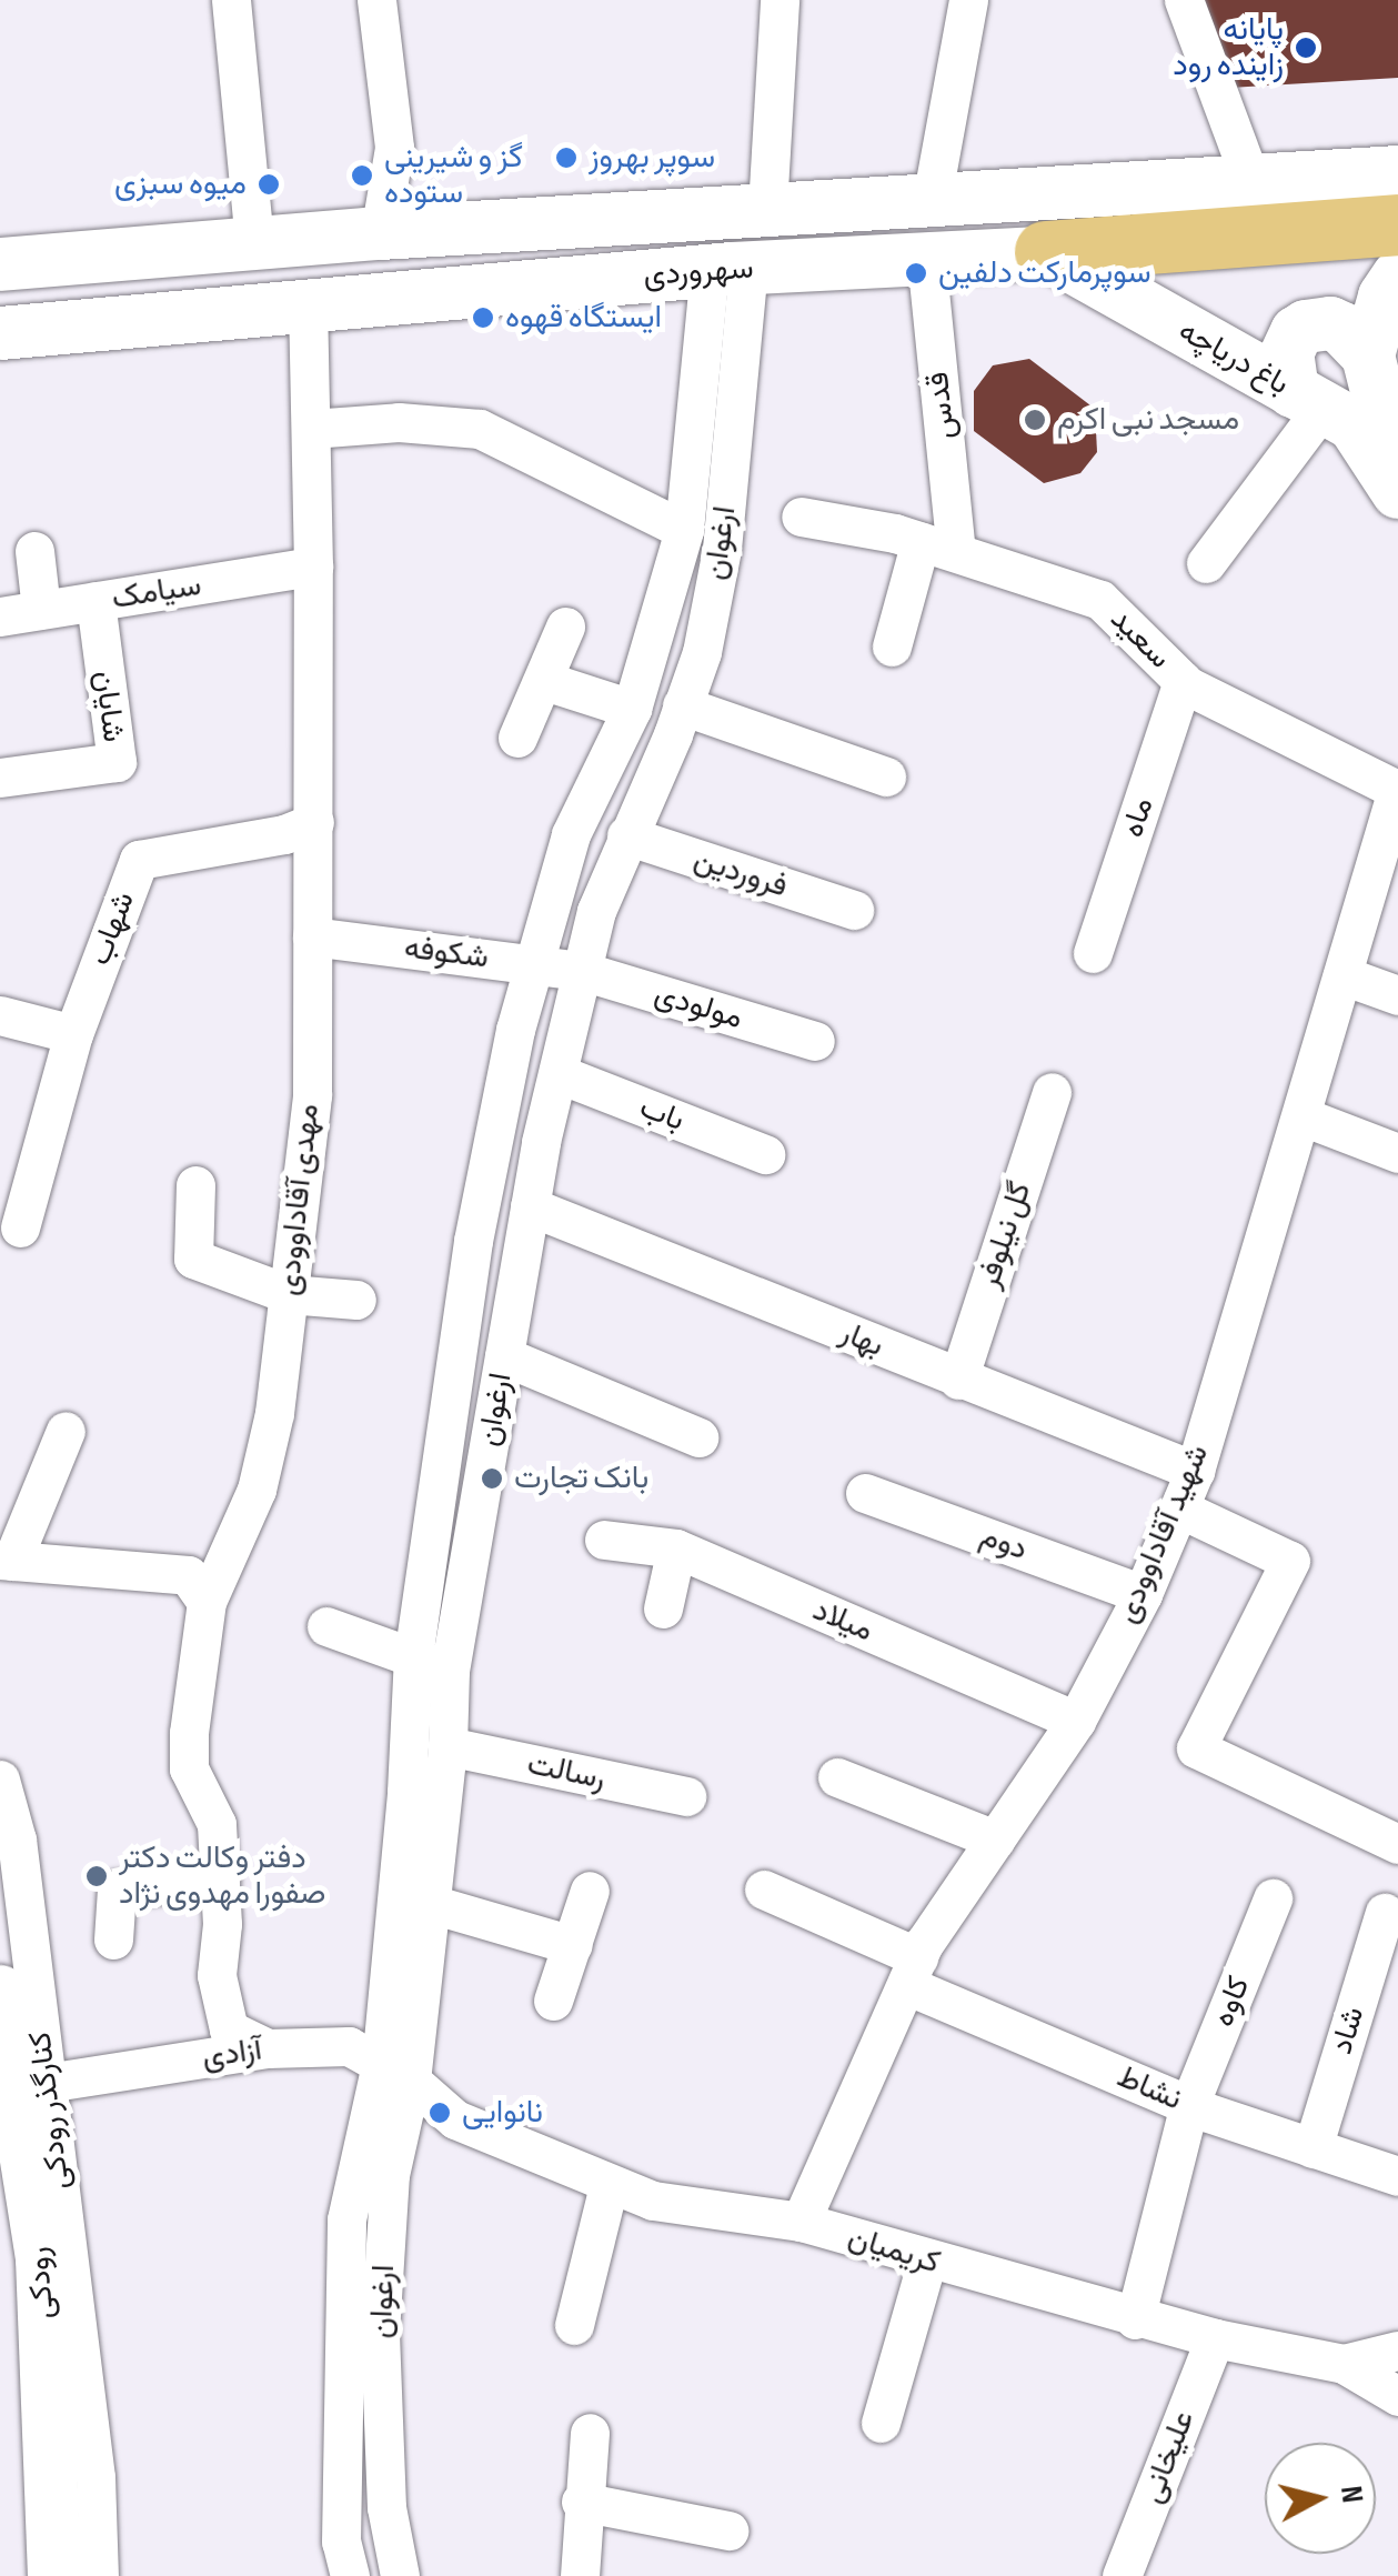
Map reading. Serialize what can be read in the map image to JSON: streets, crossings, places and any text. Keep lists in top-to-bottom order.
{
  "streets": {
    "main road": ["سهروردی", "باغ دریاچه", "رودکی"],
    "street": [
      "قدس",
      "ارغوان",
      "سیامک",
      "سعید",
      "شایان",
      "ماه",
      "فروردین",
      "شهاب",
      "شکوفه",
      "مولودی",
      "باب",
      "مهدی آقاداوودی",
      "گل نیلوفر",
      "بهار",
      "شهید آقاداوودی",
      "دوم",
      "میلاد",
      "رسالت",
      "کاوه",
      "شاد",
      "آزادی",
      "نشاط",
      "کنارگذر رودکی",
      "کریمیان",
      "علیخانی"
    ]
  },
  "crossings": [
    ["سهروردی", "باغ دریاچه"],
    ["سهروردی", "قدس"],
    ["سهروردی", "ارغوان"],
    ["سهروردی", "مهدی آقاداوودی"],
    ["قدس", "سعید"],
    ["ارغوان", "فروردین"],
    ["ارغوان", "شکوفه"],
    ["ارغوان", "مولودی"],
    ["ارغوان", "باب"],
    ["ارغوان", "بهار"],
    ["ارغوان", "رسالت"],
    ["ارغوان", "آزادی"],
    ["ارغوان", "کریمیان"],
    ["سیامک", "شایان"],
    ["سیامک", "مهدی آقاداوودی"],
    ["سعید", "ماه"],
    ["سعید", "شهید آقاداوودی"],
    ["شهاب", "مهدی آقاداوودی"],
    ["شکوفه", "مولودی"],
    ["شکوفه", "مهدی آقاداوودی"],
    ["مهدی آقاداوودی", "آزادی"],
    ["گل نیلوفر", "بهار"],
    ["بهار", "شهید آقاداوودی"],
    ["شهید آقاداوودی", "دوم"],
    ["شهید آقاداوودی", "میلاد"],
    ["شهید آقاداوودی", "نشاط"],
    ["شهید آقاداوودی", "کریمیان"],
    ["کاوه", "نشاط"],
    ["کاوه", "کریمیان"],
    ["شاد", "نشاط"],
    ["آزادی", "کنارگذر رودکی"],
    ["آزادی", "کریمیان"],
    ["کریمیان", "علیخانی"]
  ],
  "places": [
    "پایانه زاینده رود",
    "سوپر بهروز",
    "گز و شیرینی ستوده",
    "میوه سبزی",
    "سوپرمارکت دلفین",
    "ایستگاه قهوه",
    "مسجد نبی اکرم",
    "بانک تجارت",
    "دفتر وکالت دکتر صفورا مهدوی نژاد",
    "نانوایی"
  ],
  "north": "right"
}
